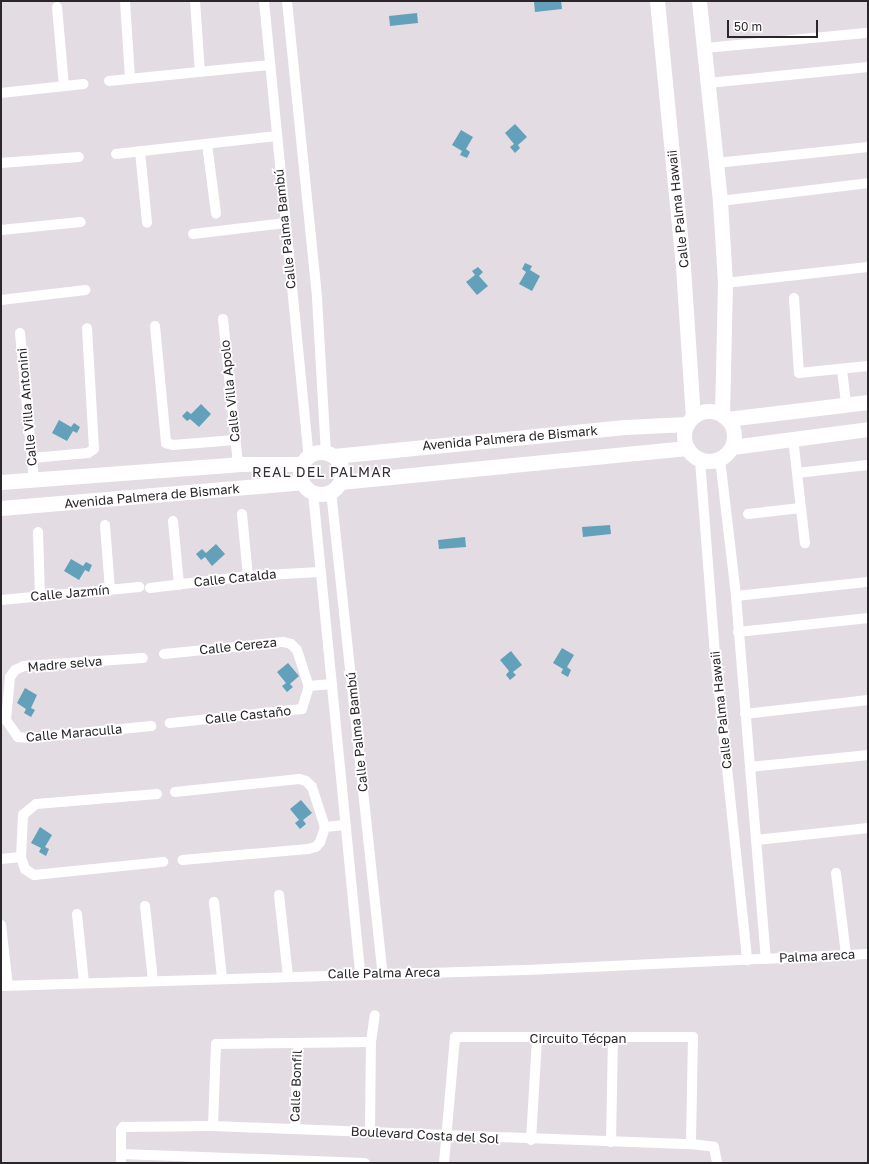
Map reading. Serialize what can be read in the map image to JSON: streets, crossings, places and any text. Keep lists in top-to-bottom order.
{
  "streets": {
    "street": [
      "Calle Palma Hawaii",
      "Calle Palma Bambú",
      "Calle Villa Apolo",
      "Calle Villa Antonini",
      "Avenida Palmera de Bismark",
      "Calle Catalda",
      "Calle Jazmín",
      "Calle Cereza",
      "Madre selva",
      "Calle Castaño",
      "Calle Maraculla",
      "Palma areca",
      "Calle Palma Areca",
      "Circuito Técpan",
      "Calle Bonfil",
      "Boulevard Costa del Sol"
    ]
  },
  "crossings": [
    ["Calle Palma Hawaii", "Avenida Palmera de Bismark"],
    ["Calle Palma Hawaii", "Palma areca"],
    ["Calle Palma Hawaii", "Calle Palma Areca"],
    ["Calle Palma Bambú", "Avenida Palmera de Bismark"],
    ["Calle Palma Bambú", "Calle Catalda"],
    ["Calle Palma Bambú", "Calle Palma Areca"],
    ["Calle Villa Apolo", "Avenida Palmera de Bismark"],
    ["Calle Villa Antonini", "Avenida Palmera de Bismark"],
    ["Calle Cereza", "Calle Castaño"],
    ["Madre selva", "Calle Maraculla"],
    ["Palma areca", "Calle Palma Areca"],
    ["Circuito Técpan", "Boulevard Costa del Sol"],
    ["Calle Bonfil", "Boulevard Costa del Sol"]
  ],
  "districts": ["REAL DEL PALMAR"],
  "scale_bar": "50 m"
}
